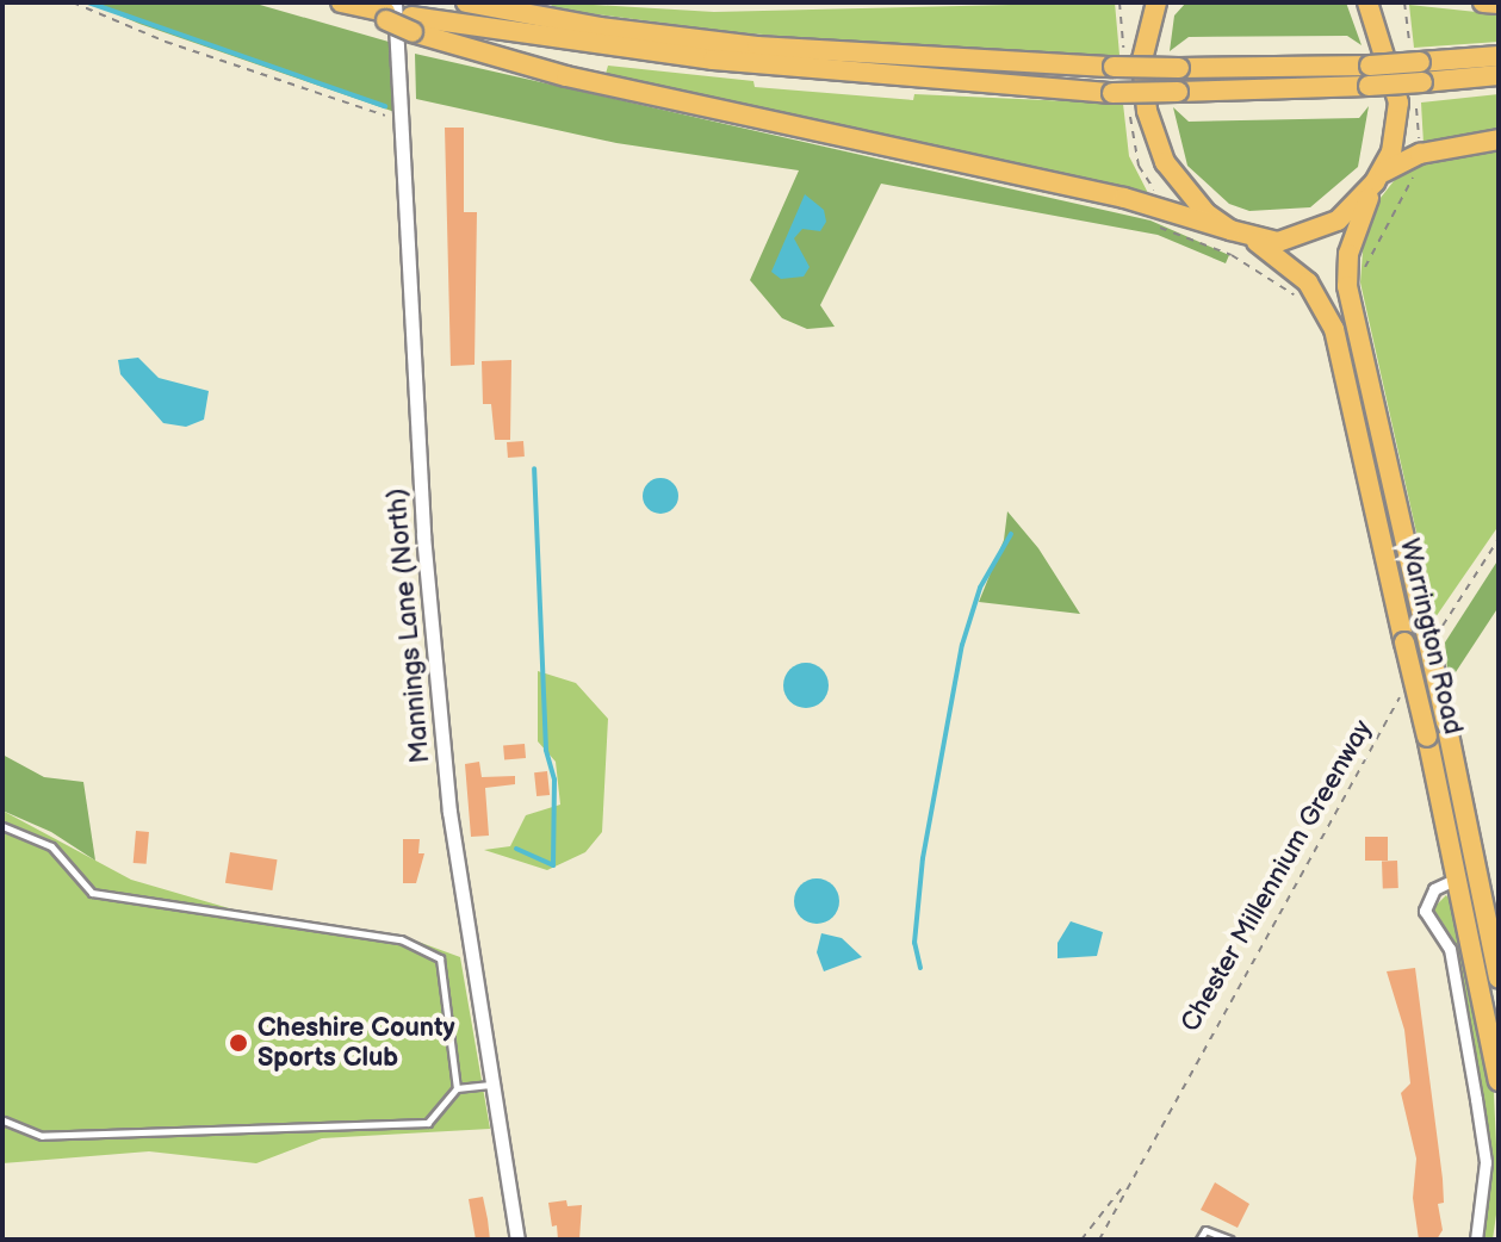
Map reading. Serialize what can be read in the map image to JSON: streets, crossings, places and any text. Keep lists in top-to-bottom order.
{
  "streets": {
    "highway": ["Warrington Road"],
    "street": ["Mannings Lane (North)"],
    "path": ["Chester Millennium Greenway"]
  },
  "places": ["Cheshire County Sports Club"]
}
